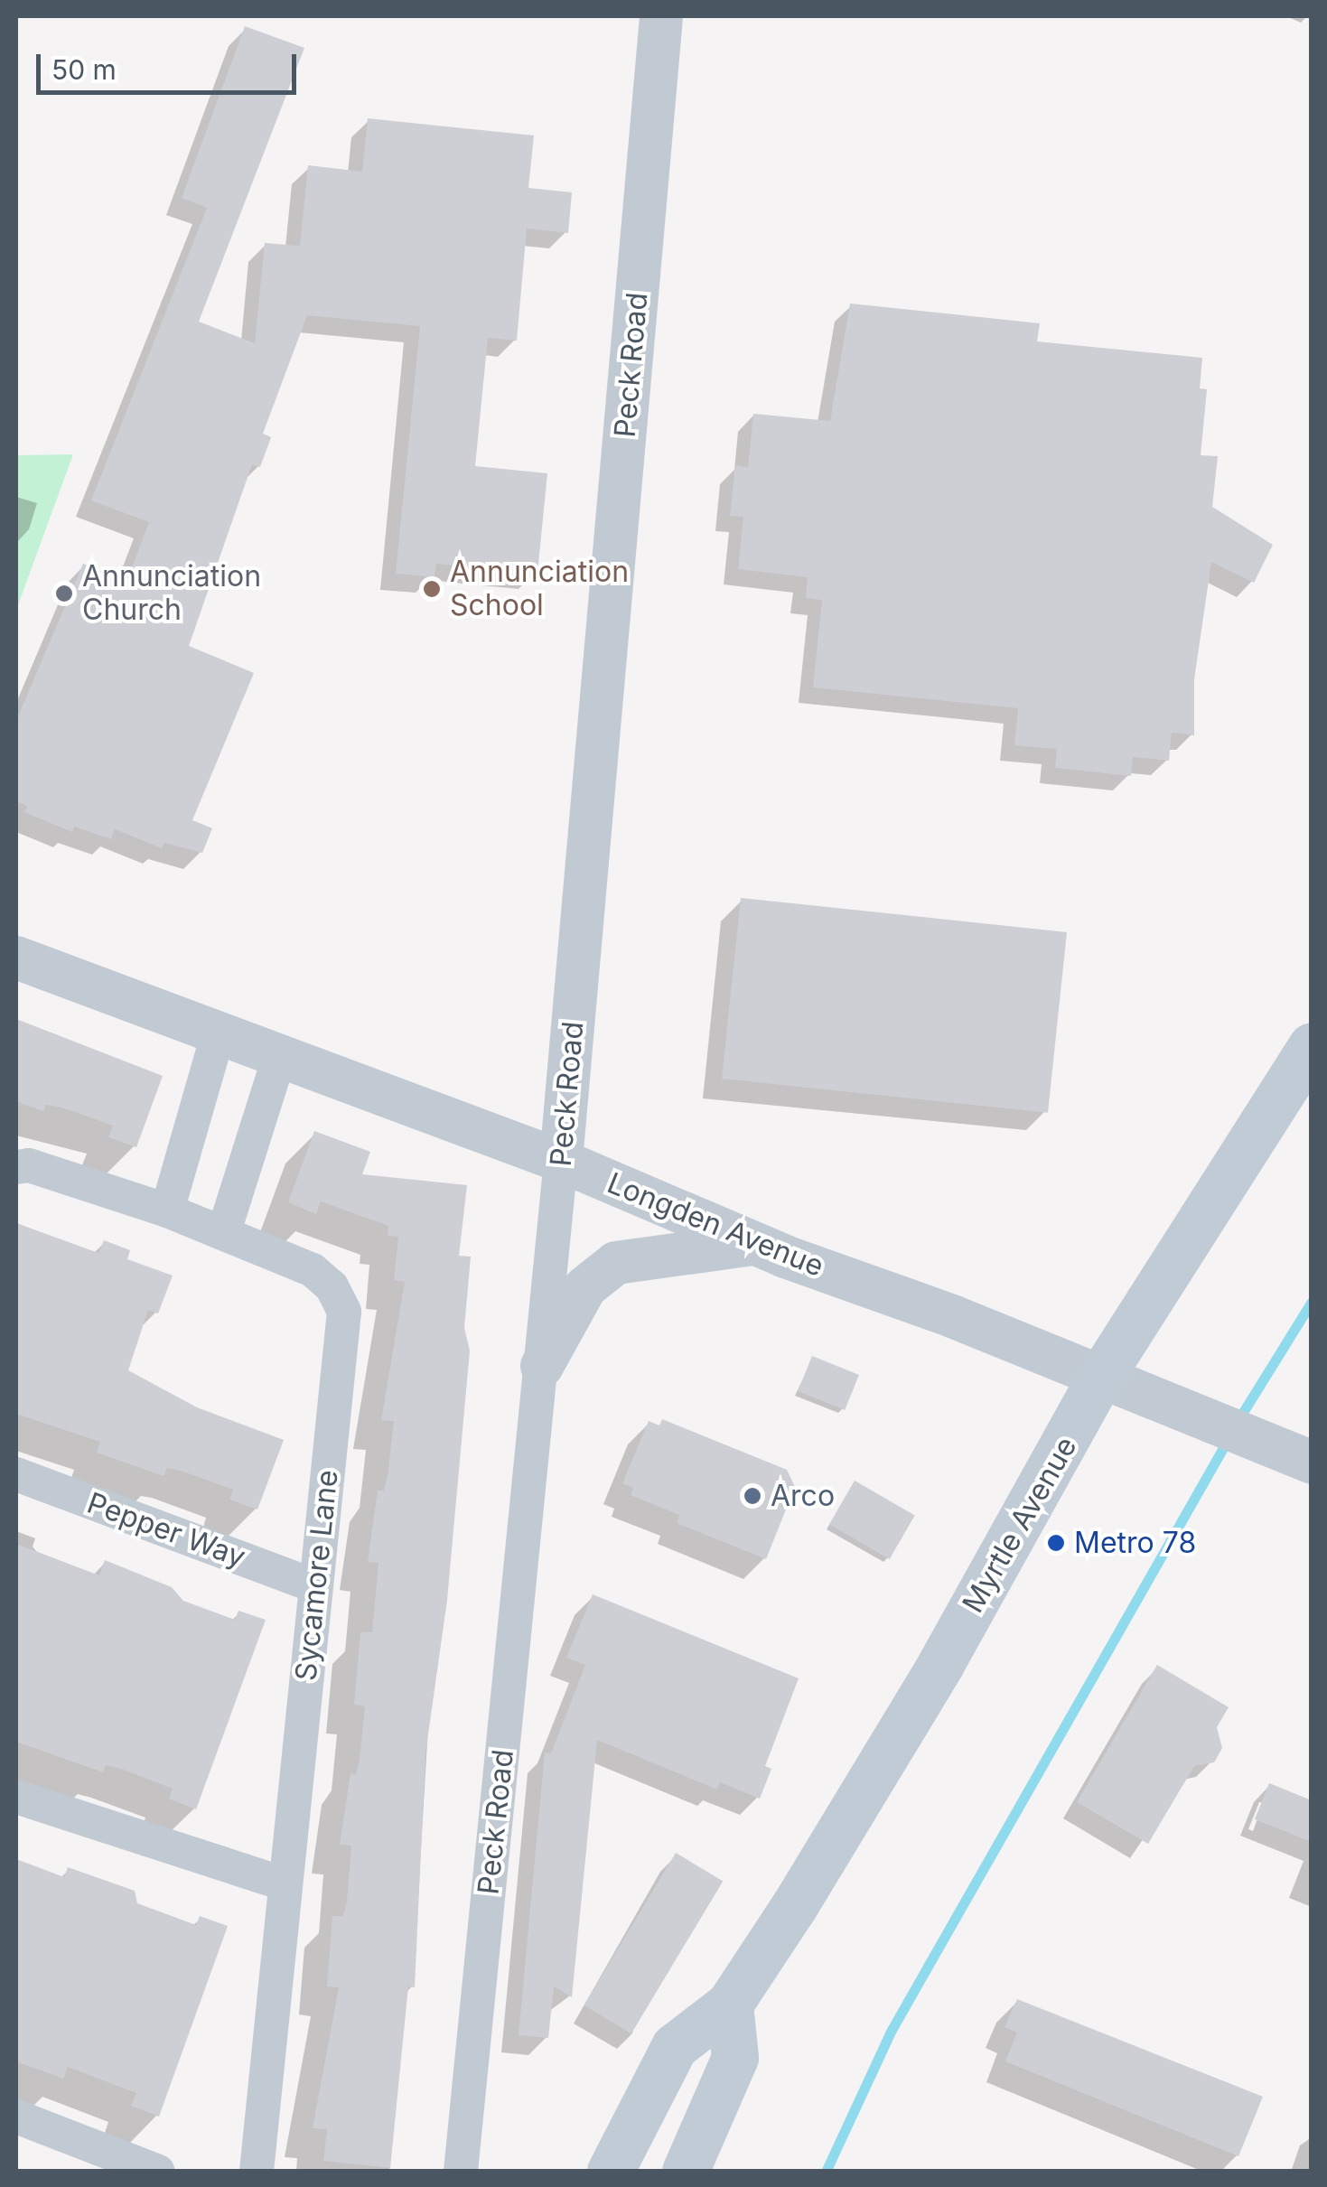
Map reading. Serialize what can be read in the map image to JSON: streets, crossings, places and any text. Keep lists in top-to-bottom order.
{
  "streets": {
    "main road": ["Myrtle Avenue"],
    "street": [
      "Peck Road",
      "Longden Avenue",
      "Pepper Way",
      "Sycamore Lane"
    ]
  },
  "crossings": [
    ["Peck Road", "Longden Avenue"],
    ["Longden Avenue", "Myrtle Avenue"],
    ["Pepper Way", "Sycamore Lane"]
  ],
  "places": [
    "Annunciation School",
    "Annunciation Church",
    "Arco",
    "Metro 78"
  ],
  "scale_bar": "50 m"
}
